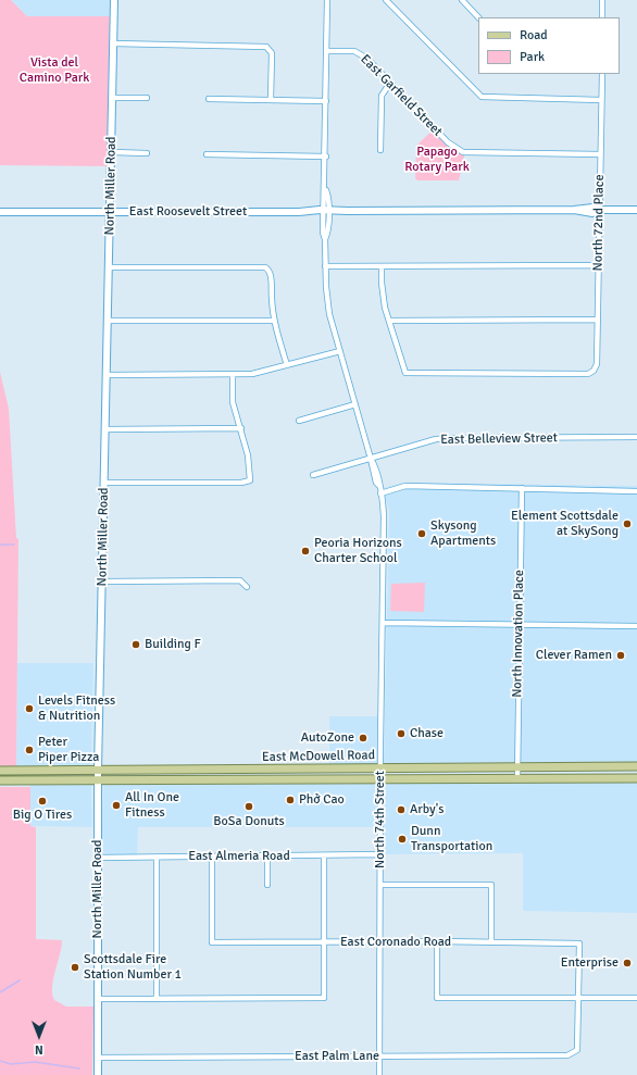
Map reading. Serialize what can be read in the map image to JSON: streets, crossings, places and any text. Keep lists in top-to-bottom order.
{
  "streets": {
    "main road": ["East McDowell Road"],
    "street": [
      "East Garfield Street",
      "North Miller Road",
      "East Roosevelt Street",
      "North 72nd Place",
      "East Belleview Street",
      "North Innovation Place",
      "North 74th Street",
      "East Almeria Road",
      "East Coronado Road",
      "East Palm Lane"
    ]
  },
  "crossings": [
    ["East Garfield Street", "North 72nd Place"],
    ["East Garfield Street", "North 74th Street"],
    ["North Miller Road", "East Roosevelt Street"],
    ["North Miller Road", "East McDowell Road"],
    ["North Miller Road", "East Almeria Road"],
    ["North Miller Road", "East Palm Lane"],
    ["East Roosevelt Street", "North 72nd Place"],
    ["East Roosevelt Street", "North 74th Street"],
    ["East Belleview Street", "North 74th Street"],
    ["North Innovation Place", "East McDowell Road"],
    ["East McDowell Road", "North 74th Street"],
    ["North 74th Street", "East Almeria Road"],
    ["North 74th Street", "East Coronado Road"],
    ["North 74th Street", "East Palm Lane"],
    ["East Almeria Road", "East Coronado Road"],
    ["East Coronado Road", "East Palm Lane"]
  ],
  "parks": ["Vista del Camino Park", "Papago Rotary Park"],
  "places": [
    "Element Scottsdale at SkySong",
    "Skysong Apartments",
    "Peoria Horizons Charter School",
    "Building F",
    "Clever Ramen",
    "Levels Fitness & Nutrition",
    "Chase",
    "AutoZone",
    "Peter Piper Pizza",
    "Phở Cao",
    "Big O Tires",
    "All In One Fitness",
    "BoSa Donuts",
    "Arby's",
    "Dunn Transportation",
    "Enterprise",
    "Scottsdale Fire Station Number 1"
  ],
  "legend": ["Road", "Park"],
  "north": "bottom"
}
